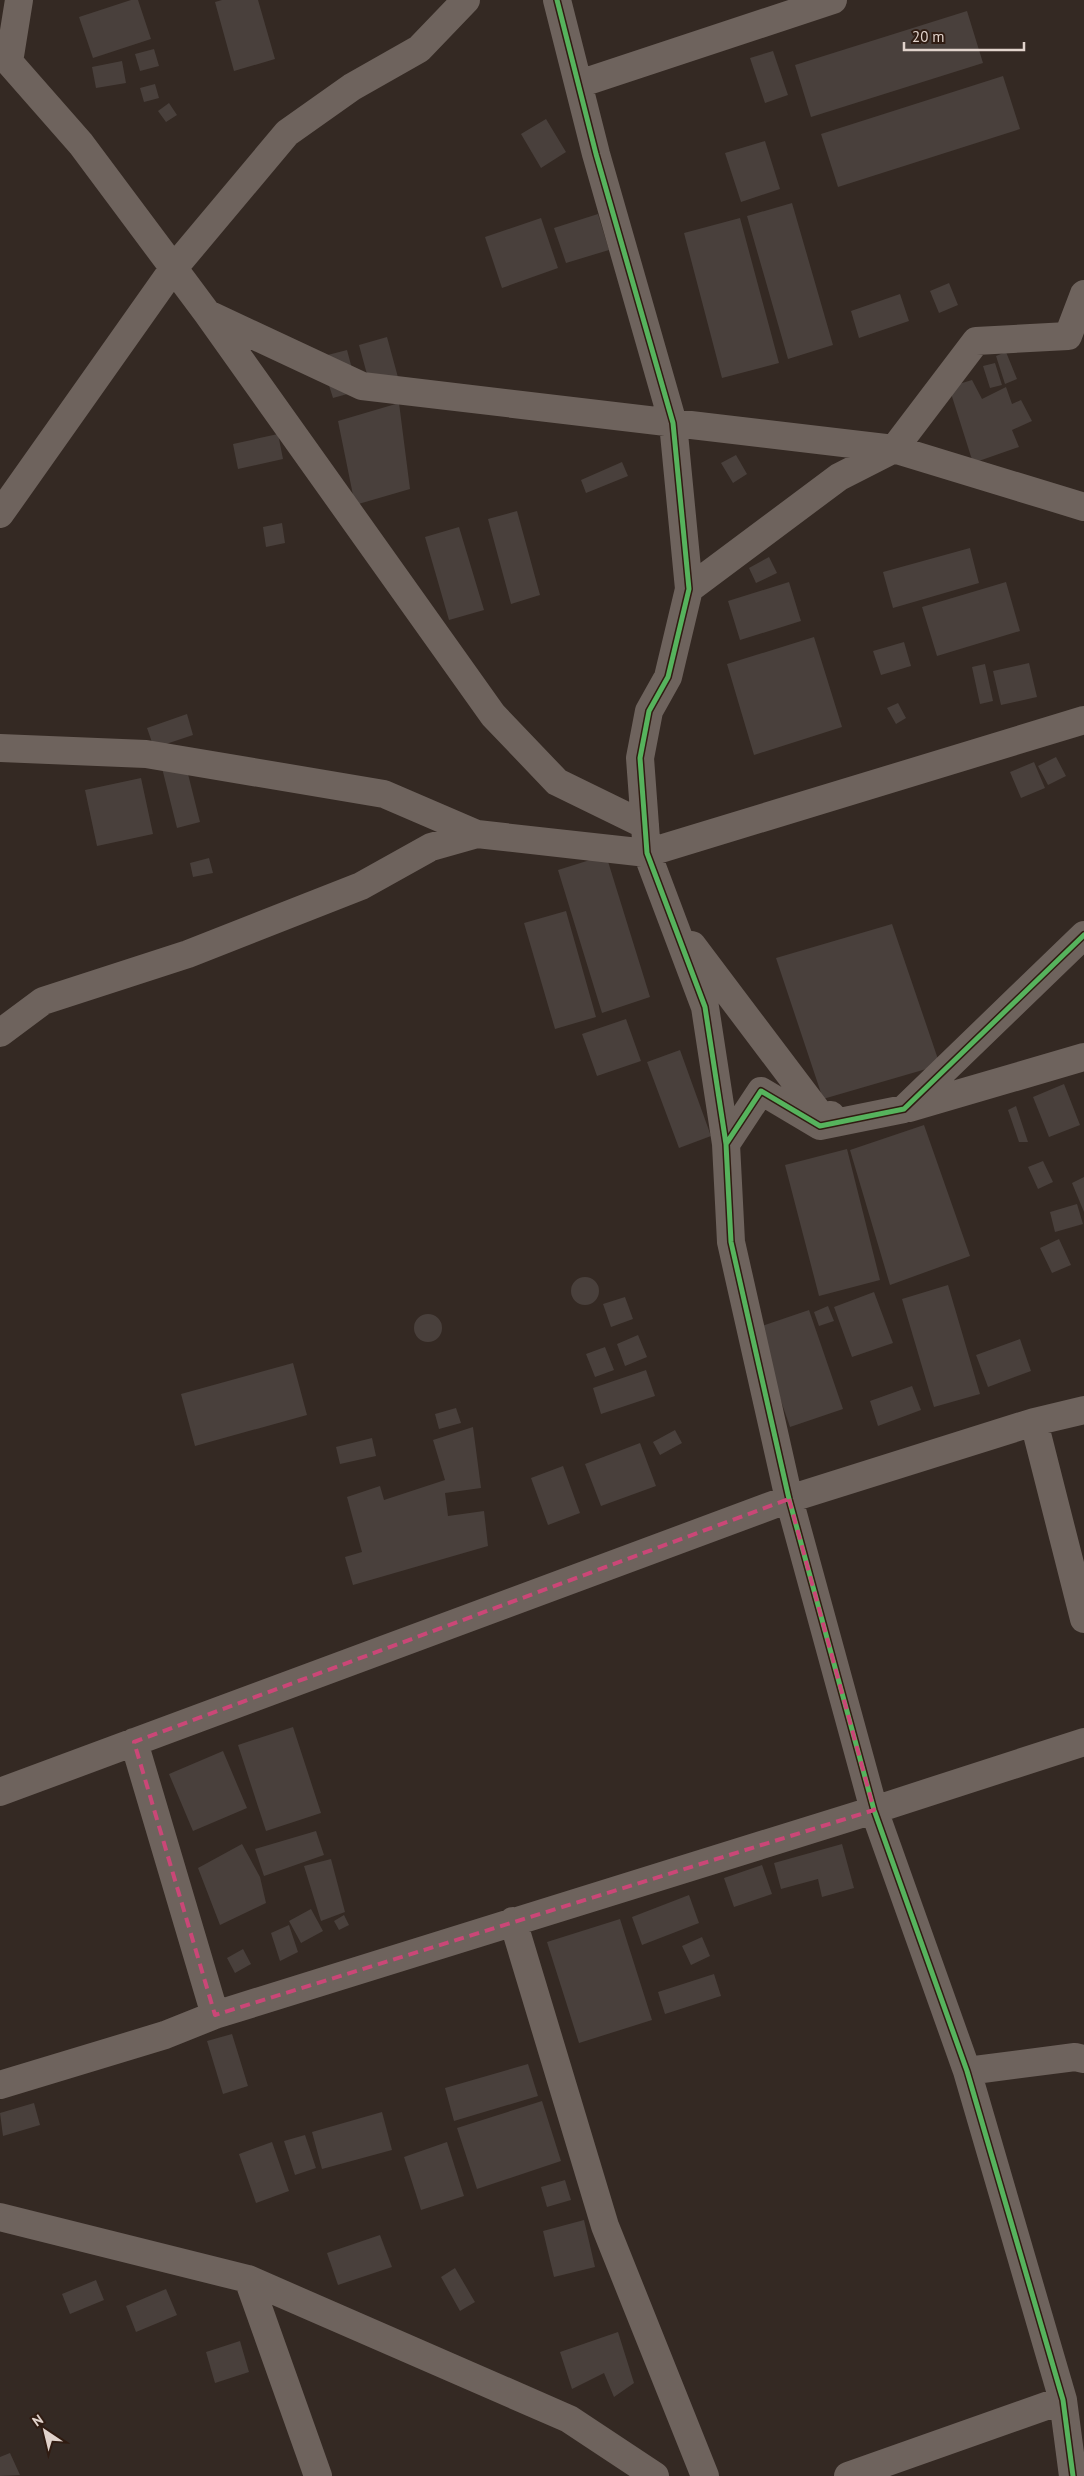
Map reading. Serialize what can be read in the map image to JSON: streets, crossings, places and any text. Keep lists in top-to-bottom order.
{
  "scale_bar": "20 m",
  "north": "top left"
}
